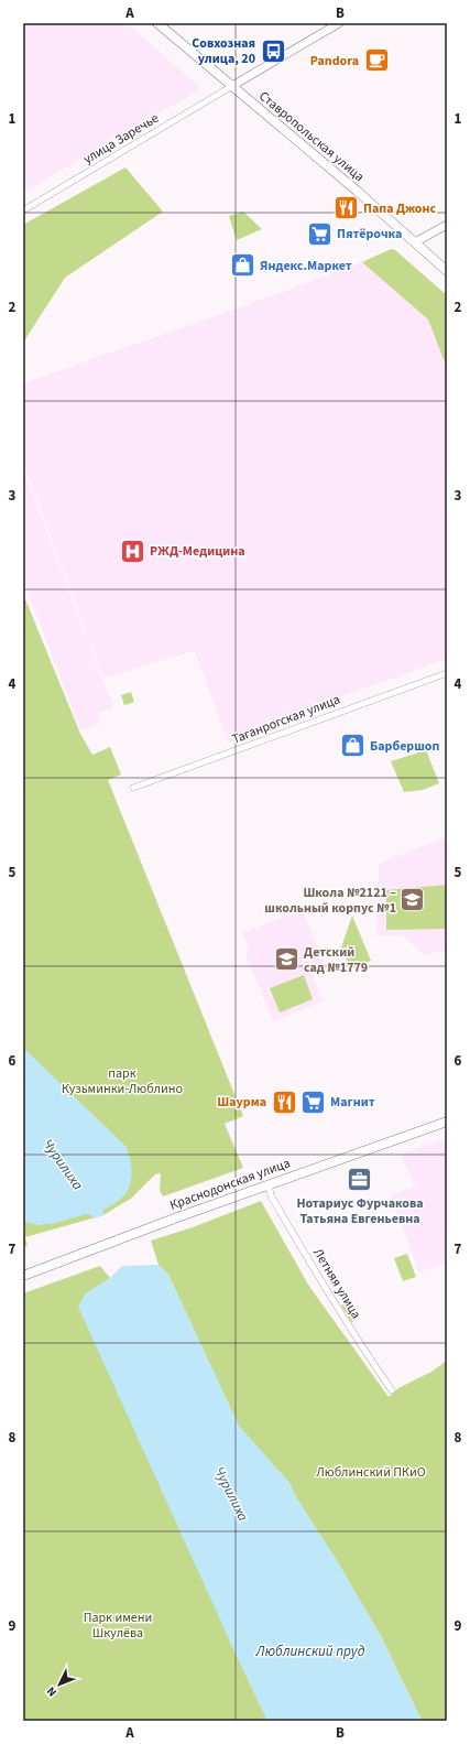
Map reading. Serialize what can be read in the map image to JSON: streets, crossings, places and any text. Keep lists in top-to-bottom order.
{
  "streets": {
    "main road": ["Ставропольская улица", "Краснодонская улица"],
    "street": ["улица Заречье", "Таганрогская улица", "Летняя улица"]
  },
  "crossings": [
    ["Ставропольская улица", "улица Заречье"],
    ["Краснодонская улица", "Летняя улица"]
  ],
  "water": ["Чурилиха", "Люблинский пруд"],
  "parks": ["парк Кузьминки-Люблино", "Люблинский ПКиО", "Парк имени Шкулёва"],
  "places": {
    "bus stop": ["Совхозная улица, 20"],
    "cafe": ["Pandora"],
    "restaurant": ["Папа Джонс", "Шаурма"],
    "supermarket": ["Пятёрочка", "Магнит"],
    "shop": ["Яндекс.Маркет", "Барбершоп"],
    "hospital": ["РЖД-Медицина"],
    "school or university": ["Школа №2121 – школьный корпус №1", "Детский сад №1779"],
    "office": ["Нотариус Фурчакова Татьяна Евгеньевна"]
  },
  "north": "bottom left",
  "grid": {
    "columns": ["A", "B"],
    "rows": [
      "1",
      "2",
      "3",
      "4",
      "5",
      "6",
      "7",
      "8",
      "9"
    ]
  }
}
